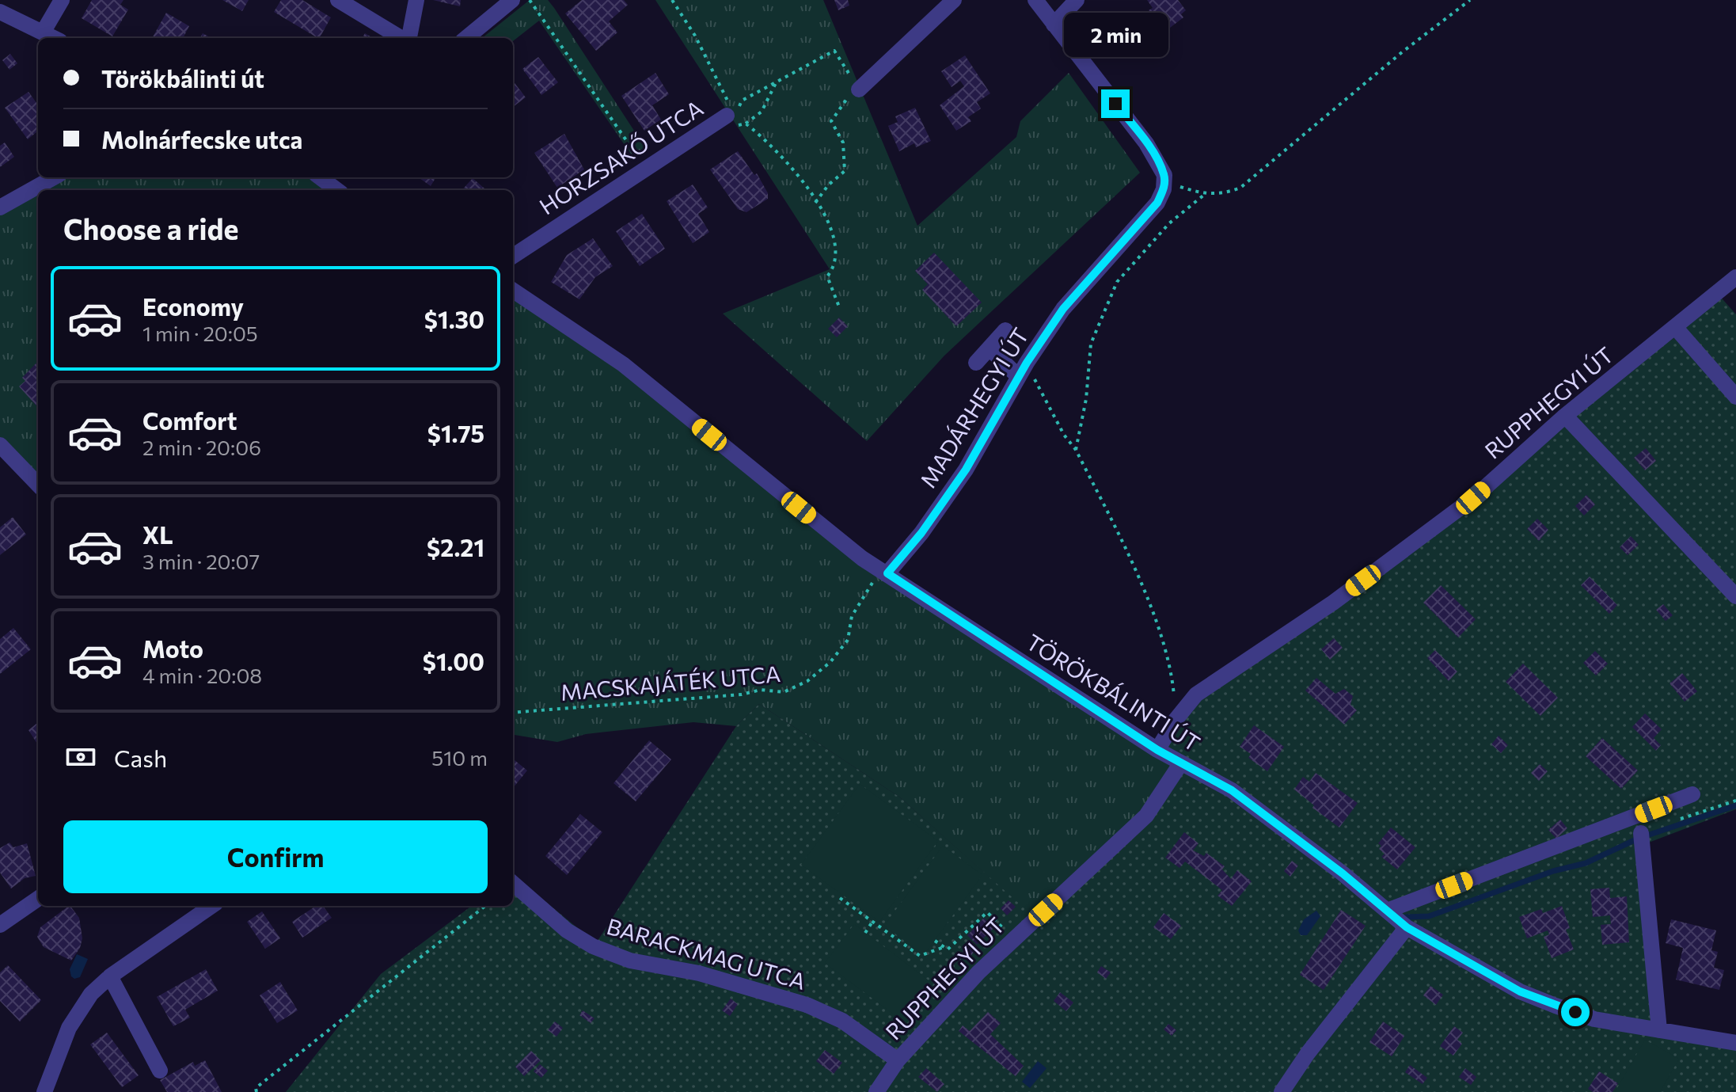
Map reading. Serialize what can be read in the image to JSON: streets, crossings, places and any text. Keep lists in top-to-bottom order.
{
  "streets": {
    "street": [
      "HORZSAKŐ UTCA",
      "RUPPHEGYI ÚT",
      "MADÁRHEGYI ÚT",
      "TÖRÖKBÁLINTI ÚT",
      "BARACKMAG UTCA"
    ],
    "path": ["MACSKAJÁTÉK UTCA"]
  },
  "crossings": [
    ["RUPPHEGYI ÚT", "TÖRÖKBÁLINTI ÚT"],
    ["RUPPHEGYI ÚT", "BARACKMAG UTCA"],
    ["MADÁRHEGYI ÚT", "MACSKAJÁTÉK UTCA"],
    ["MADÁRHEGYI ÚT", "TÖRÖKBÁLINTI ÚT"],
    ["MACSKAJÁTÉK UTCA", "TÖRÖKBÁLINTI ÚT"]
  ],
  "page": {
    "bubble": "2 min",
    "banner": ["Törökbálinti út", "Molnárfecske utca"],
    "heading": "Choose a ride",
    "list": [
      {
        "name": "Economy",
        "note": "1 min · 20:05",
        "value": "$1.30"
      },
      {
        "name": "Comfort",
        "note": "2 min · 20:06",
        "value": "$1.75"
      },
      {
        "name": "XL",
        "note": "3 min · 20:07",
        "value": "$2.21"
      },
      {
        "name": "Moto",
        "note": "4 min · 20:08",
        "value": "$1.00"
      }
    ],
    "pay": ["Cash", "510 m"],
    "buttons": "Confirm"
  }
}
